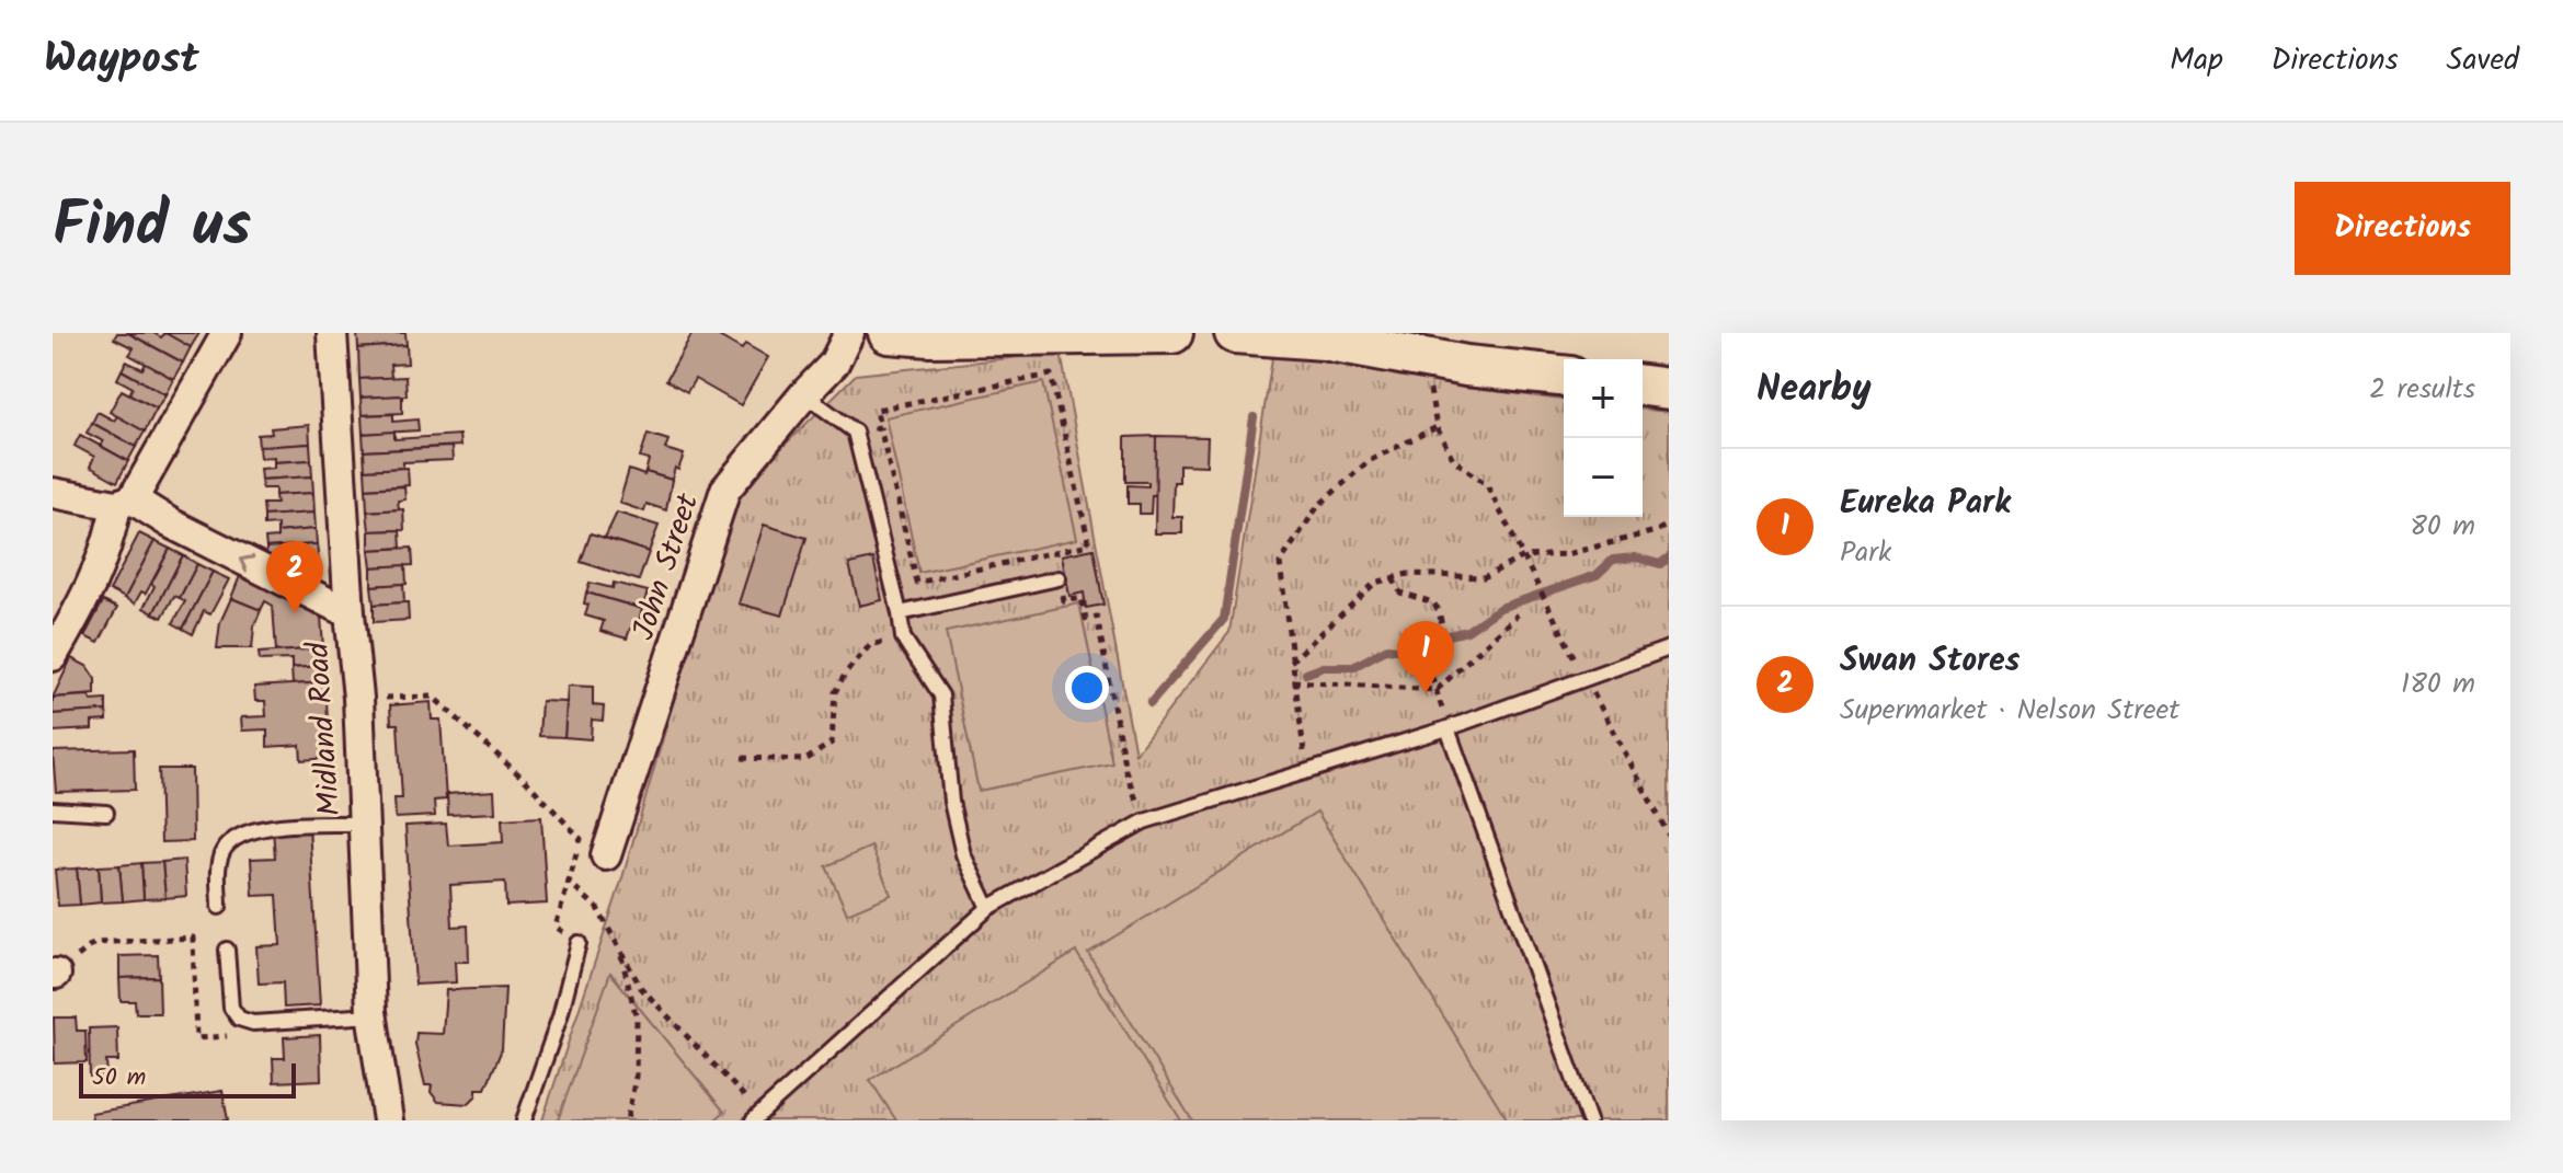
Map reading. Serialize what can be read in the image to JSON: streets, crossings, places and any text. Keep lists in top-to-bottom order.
{
  "streets": {
    "street": ["John Street", "Midland Road"]
  },
  "scale_bar": "50 m",
  "page": {
    "header": "Waypost",
    "nav": ["Map", "Directions", "Saved"],
    "title": "Find us",
    "buttons": "Directions",
    "heading": ["Nearby", "2 results"],
    "map_buttons": ["+", "−"],
    "list": [
      {
        "mark": "1",
        "name": "Eureka Park",
        "note": "Park",
        "value": "80 m"
      },
      {
        "mark": "2",
        "name": "Swan Stores",
        "note": "Supermarket · Nelson Street",
        "value": "180 m"
      }
    ],
    "pins": ["2", "1"],
    "scale": "50 m"
  }
}
